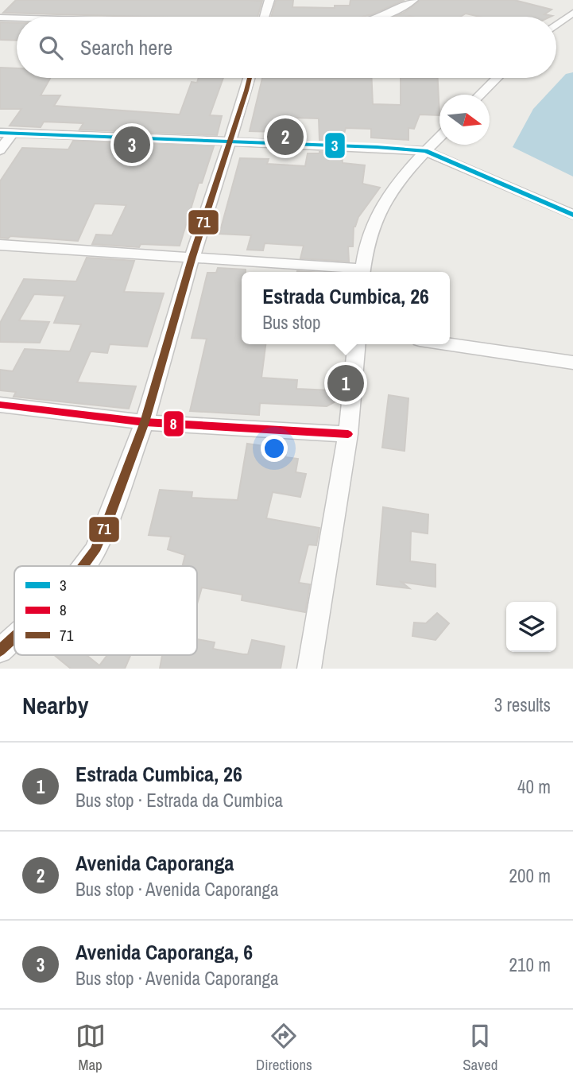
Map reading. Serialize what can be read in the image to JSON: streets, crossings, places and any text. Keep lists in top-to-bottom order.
{
  "lines": ["transit line 71", "transit line 3", "transit line 8"],
  "legend": ["3", "8", "71"],
  "north": "right",
  "page": {
    "search": "Search here",
    "pins": ["2", "3", "1"],
    "popup": ["Estrada Cumbica, 26", "Bus stop"],
    "heading": ["Nearby", "3 results"],
    "list": [
      {
        "mark": "1",
        "name": "Estrada Cumbica, 26",
        "note": "Bus stop · Estrada da Cumbica",
        "value": "40 m"
      },
      {
        "mark": "2",
        "name": "Avenida Caporanga",
        "note": "Bus stop · Avenida Caporanga",
        "value": "200 m"
      },
      {
        "mark": "3",
        "name": "Avenida Caporanga, 6",
        "note": "Bus stop · Avenida Caporanga",
        "value": "210 m"
      }
    ],
    "nav": ["Map", "Directions", "Saved"]
  }
}
